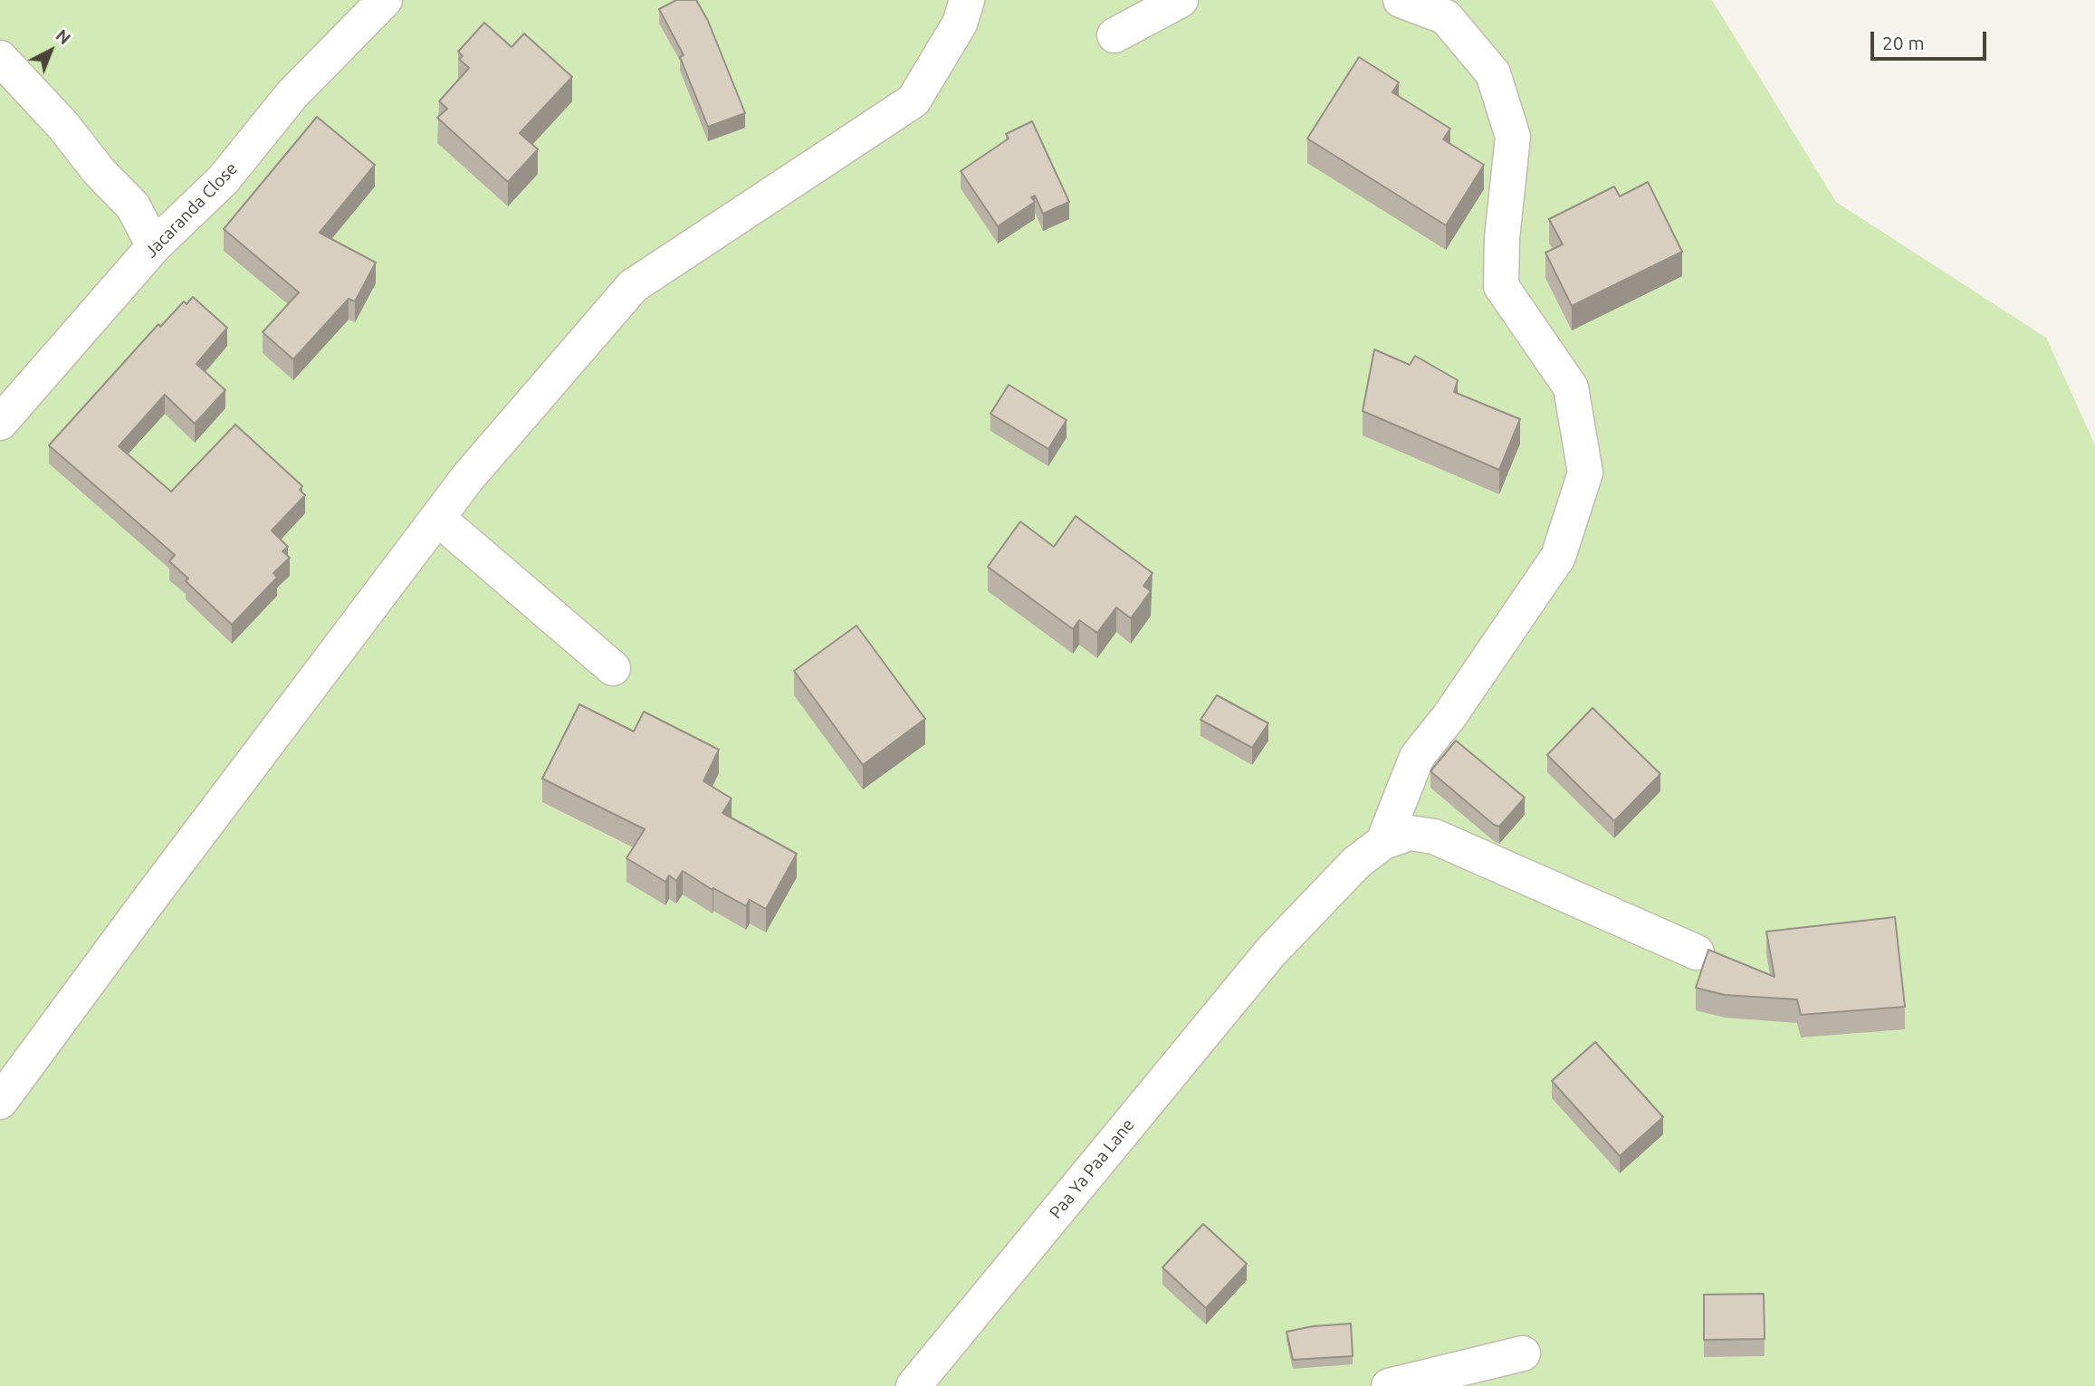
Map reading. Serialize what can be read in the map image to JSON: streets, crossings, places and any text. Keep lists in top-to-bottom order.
{
  "streets": {
    "street": ["Jacaranda Close", "Paa Ya Paa Lane"]
  },
  "scale_bar": "20 m",
  "north": "top right"
}
